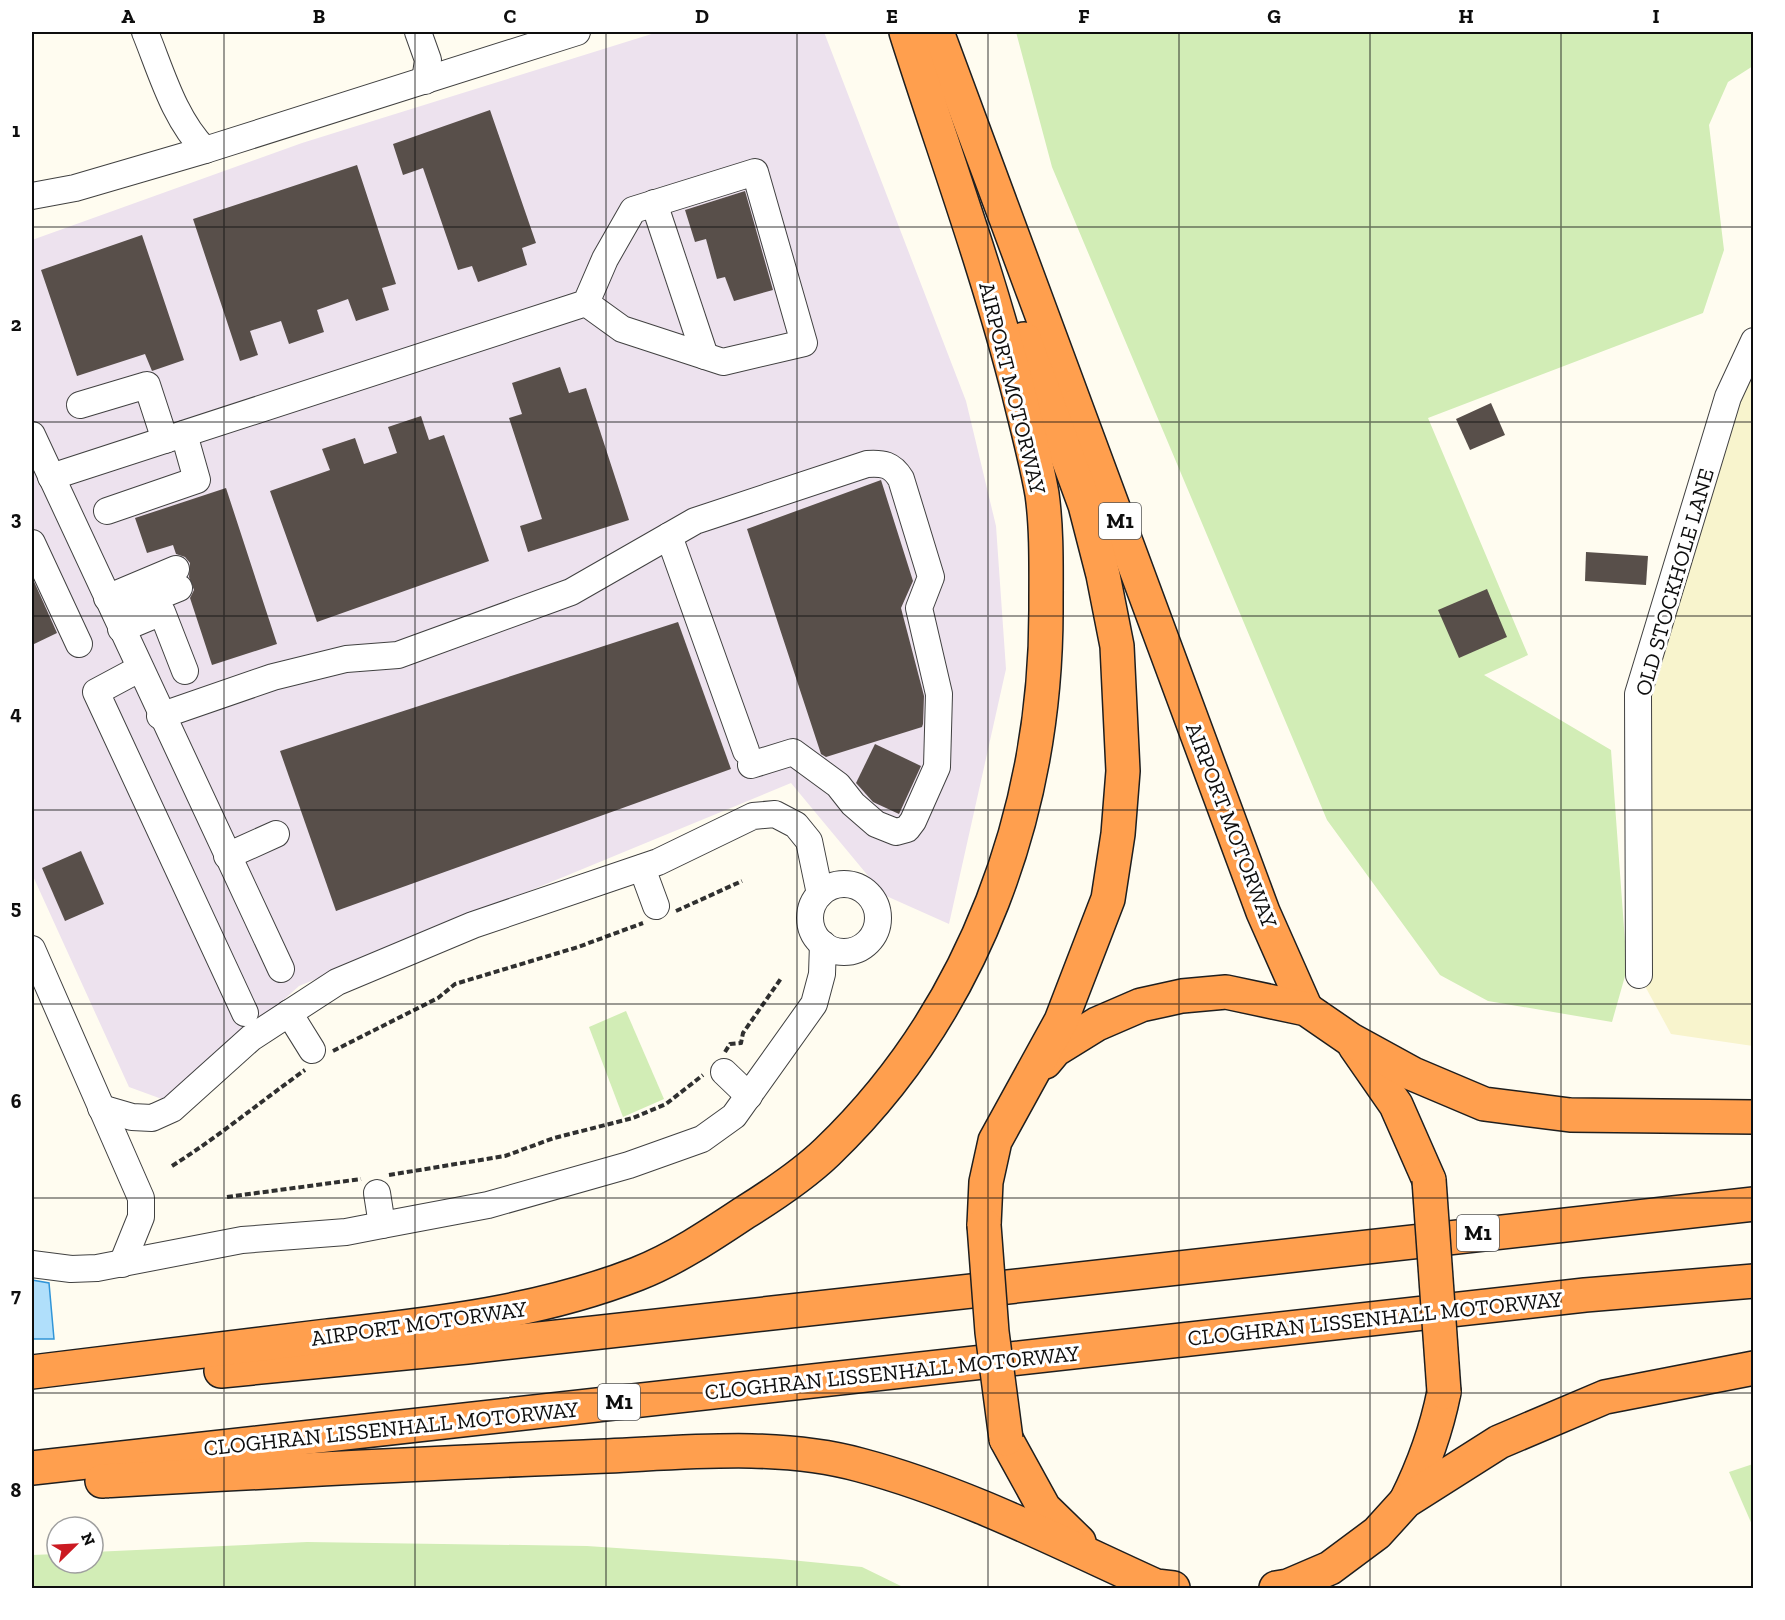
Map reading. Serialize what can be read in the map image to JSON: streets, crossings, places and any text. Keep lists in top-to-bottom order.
{
  "streets": {
    "highway": ["AIRPORT MOTORWAY", "M1", "CLOGHRAN LISSENHALL MOTORWAY"],
    "street": ["OLD STOCKHOLE LANE"]
  },
  "crossings": [
    ["AIRPORT MOTORWAY", "M1"]
  ],
  "north": "top right",
  "grid": {
    "columns": [
      "A",
      "B",
      "C",
      "D",
      "E",
      "F",
      "G",
      "H",
      "I"
    ],
    "rows": [
      "1",
      "2",
      "3",
      "4",
      "5",
      "6",
      "7",
      "8"
    ]
  }
}
